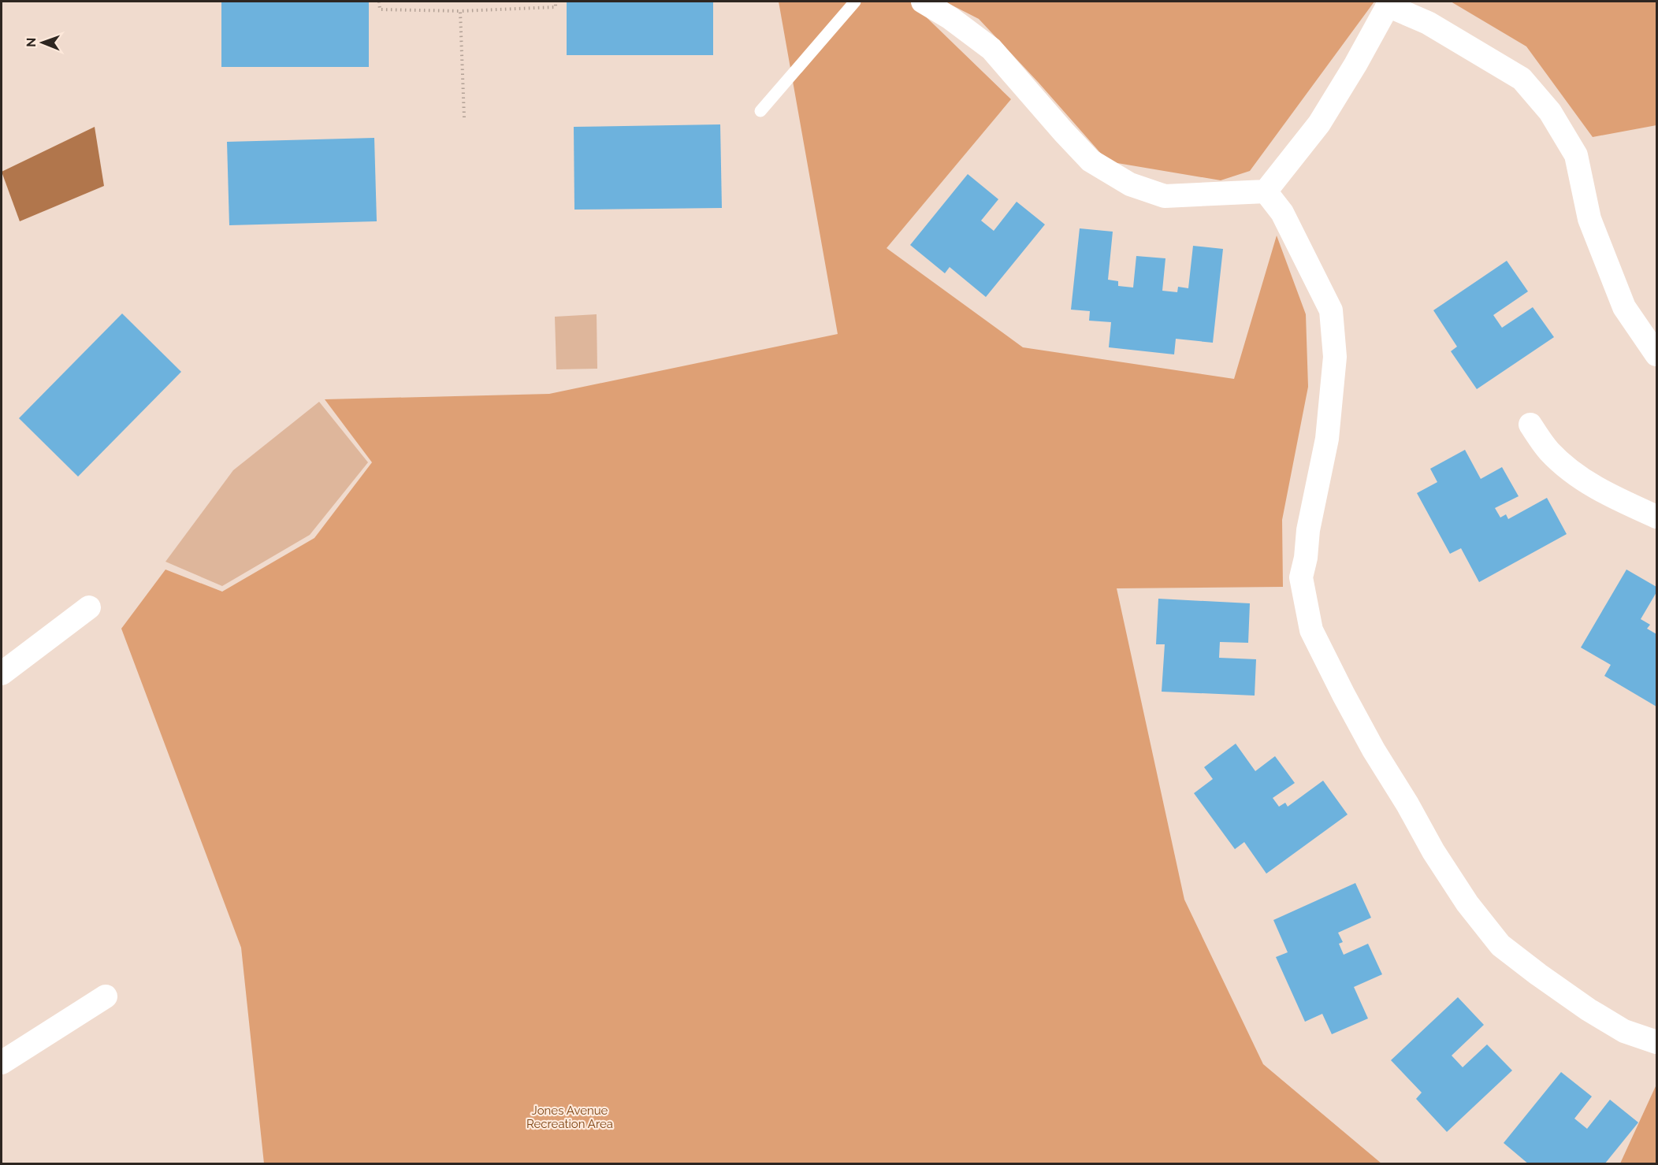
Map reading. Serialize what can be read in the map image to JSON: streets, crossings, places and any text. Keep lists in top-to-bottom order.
{
  "parks": ["Jones Avenue Recreation Area"],
  "north": "left"
}
